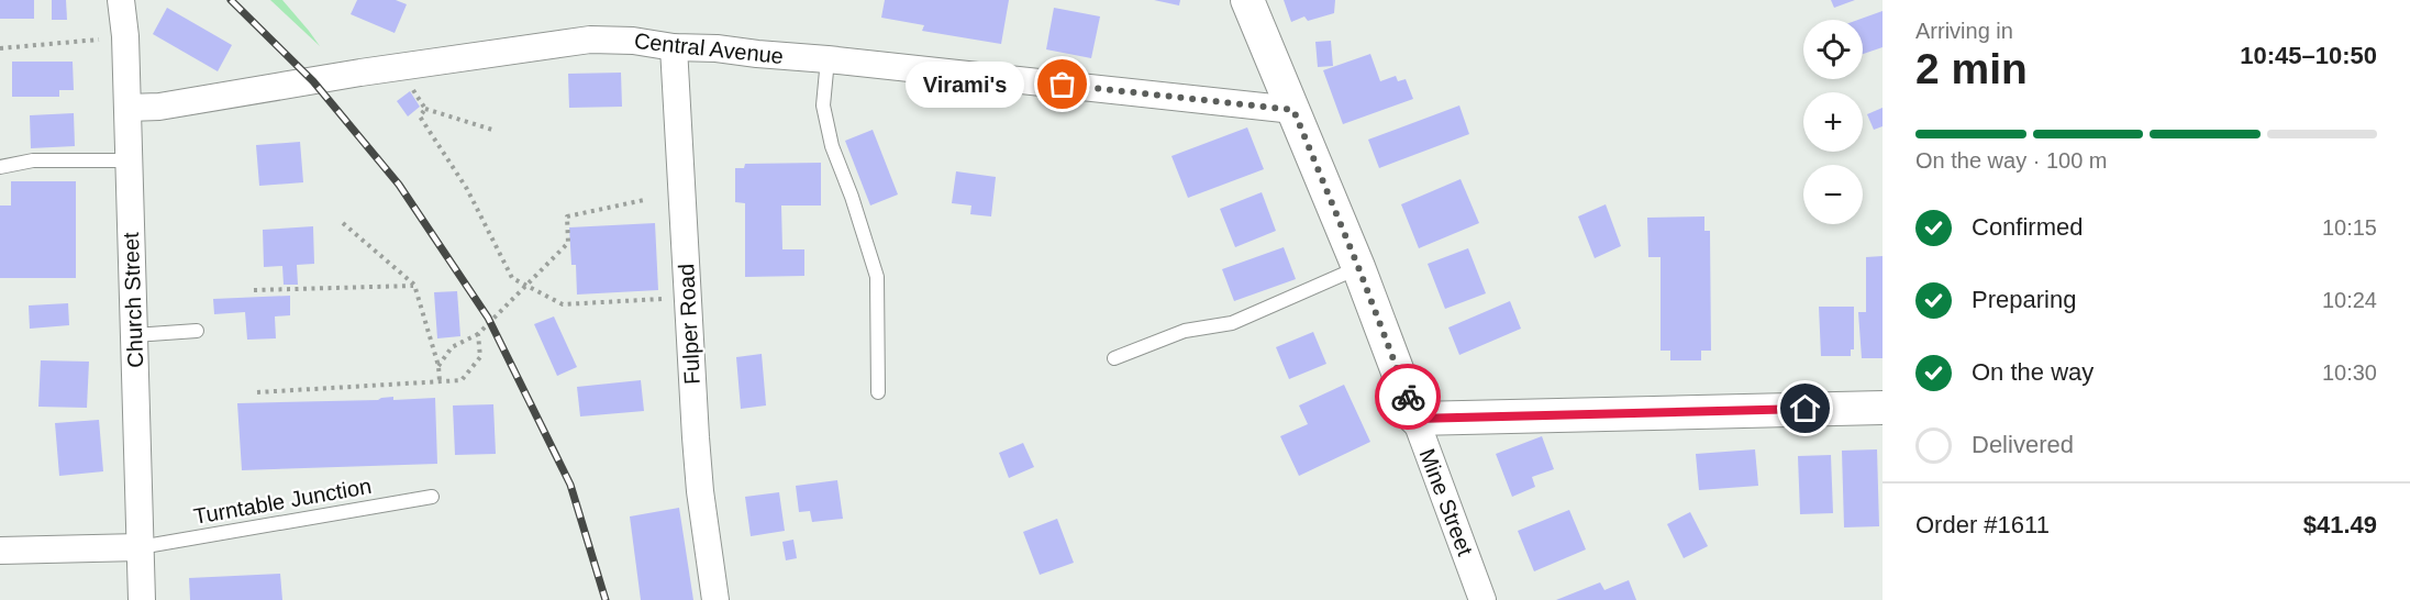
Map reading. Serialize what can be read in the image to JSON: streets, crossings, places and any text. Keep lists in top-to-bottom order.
{
  "streets": {
    "street": [
      "Central Avenue",
      "Church Street",
      "Fulper Road",
      "Mine Street"
    ],
    "lane": ["Turntable Junction"]
  },
  "crossings": [
    ["Central Avenue", "Church Street"],
    ["Central Avenue", "Fulper Road"],
    ["Central Avenue", "Mine Street"],
    ["Church Street", "Turntable Junction"]
  ],
  "places": ["Virami's"],
  "page": {
    "heading": ["2 min", "Arriving in", "10:45–10:50"],
    "panel": ["Order #1611", "$41.49"],
    "map_buttons": ["+", "−"],
    "bubble": "Virami's",
    "bar": "On the way · 100 m",
    "list": [
      ["Confirmed", "10:15"],
      ["Preparing", "10:24"],
      ["On the way", "10:30"],
      "Delivered"
    ]
  }
}
